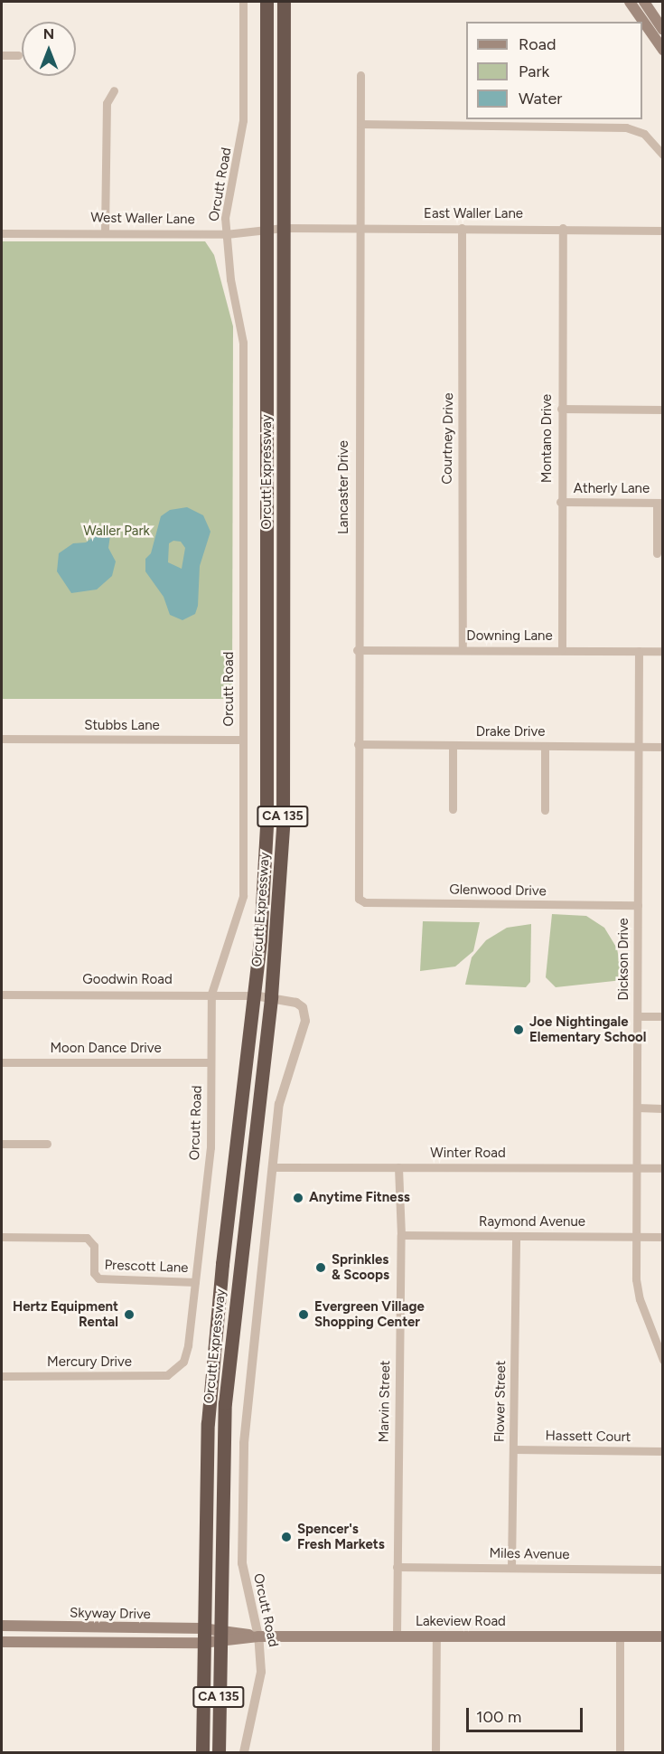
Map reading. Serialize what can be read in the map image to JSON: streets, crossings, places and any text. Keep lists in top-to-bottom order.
{
  "streets": {
    "highway": ["Orcutt Expressway", "CA 135"],
    "main road": ["Skyway Drive", "Lakeview Road"],
    "street": [
      "Orcutt Road",
      "East Waller Lane",
      "West Waller Lane",
      "Courtney Drive",
      "Montano Drive",
      "Lancaster Drive",
      "Atherly Lane",
      "Downing Lane",
      "Stubbs Lane",
      "Drake Drive",
      "Glenwood Drive",
      "Dickson Drive",
      "Goodwin Road",
      "Moon Dance Drive",
      "Winter Road",
      "Raymond Avenue",
      "Prescott Lane",
      "Mercury Drive",
      "Marvin Street",
      "Flower Street",
      "Hassett Court",
      "Miles Avenue"
    ]
  },
  "crossings": [
    ["Orcutt Road", "West Waller Lane"],
    ["Orcutt Road", "Orcutt Expressway"],
    ["Orcutt Road", "Stubbs Lane"],
    ["Orcutt Road", "Goodwin Road"],
    ["Orcutt Road", "Moon Dance Drive"],
    ["Orcutt Road", "Winter Road"],
    ["Orcutt Road", "Prescott Lane"],
    ["Orcutt Road", "Mercury Drive"],
    ["Orcutt Road", "Lakeview Road"],
    ["East Waller Lane", "West Waller Lane"],
    ["East Waller Lane", "Courtney Drive"],
    ["East Waller Lane", "Montano Drive"],
    ["East Waller Lane", "Orcutt Expressway"],
    ["East Waller Lane", "Lancaster Drive"],
    ["West Waller Lane", "Orcutt Expressway"],
    ["Courtney Drive", "Downing Lane"],
    ["Montano Drive", "Atherly Lane"],
    ["Montano Drive", "Downing Lane"],
    ["Orcutt Expressway", "Goodwin Road"],
    ["Orcutt Expressway", "Skyway Drive"],
    ["Orcutt Expressway", "Lakeview Road"],
    ["Lancaster Drive", "Downing Lane"],
    ["Lancaster Drive", "Drake Drive"],
    ["Lancaster Drive", "Glenwood Drive"],
    ["Downing Lane", "Dickson Drive"],
    ["Drake Drive", "Dickson Drive"],
    ["Glenwood Drive", "Dickson Drive"],
    ["Dickson Drive", "Winter Road"],
    ["Dickson Drive", "Raymond Avenue"],
    ["Winter Road", "Marvin Street"],
    ["Raymond Avenue", "Marvin Street"],
    ["Raymond Avenue", "Flower Street"],
    ["Marvin Street", "Miles Avenue"],
    ["Marvin Street", "Lakeview Road"],
    ["Flower Street", "Hassett Court"],
    ["Flower Street", "Miles Avenue"],
    ["Skyway Drive", "Lakeview Road"]
  ],
  "parks": ["Waller Park"],
  "places": [
    "Joe Nightingale Elementary School",
    "Anytime Fitness",
    "Sprinkles & Scoops",
    "Hertz Equipment Rental",
    "Evergreen Village Shopping Center",
    "Spencer's Fresh Markets"
  ],
  "legend": ["Road", "Park", "Water"],
  "scale_bar": "100 m",
  "north": "top"
}
